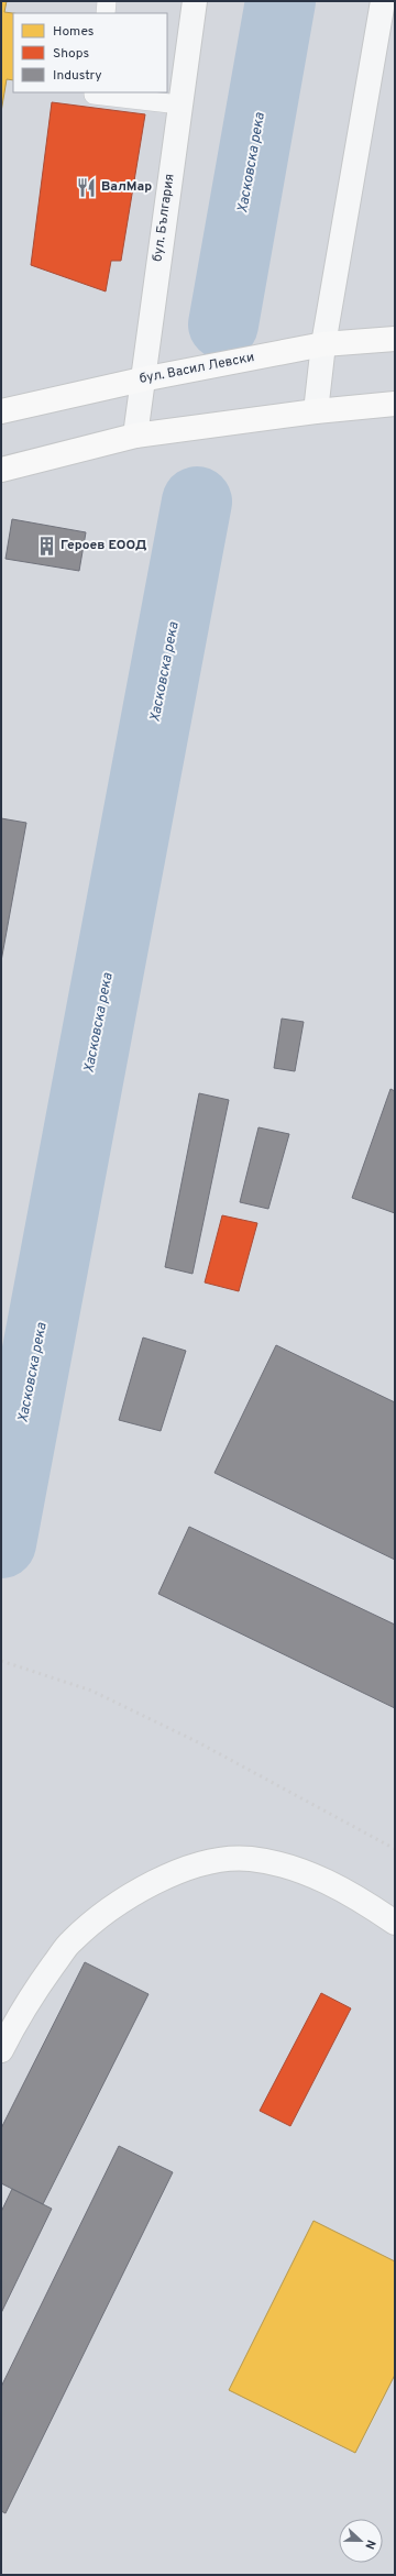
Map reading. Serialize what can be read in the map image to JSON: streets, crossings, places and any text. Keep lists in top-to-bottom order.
{
  "streets": {
    "main road": ["бул. Васил Левски"],
    "street": ["бул. България"]
  },
  "crossings": [
    ["бул. България", "бул. Васил Левски"]
  ],
  "water": ["Хасковска река"],
  "places": {
    "restaurant": ["ВалМар"],
    "building": ["Героев ЕООД"]
  },
  "legend": ["Homes", "Shops", "Industry"],
  "north": "right"
}
